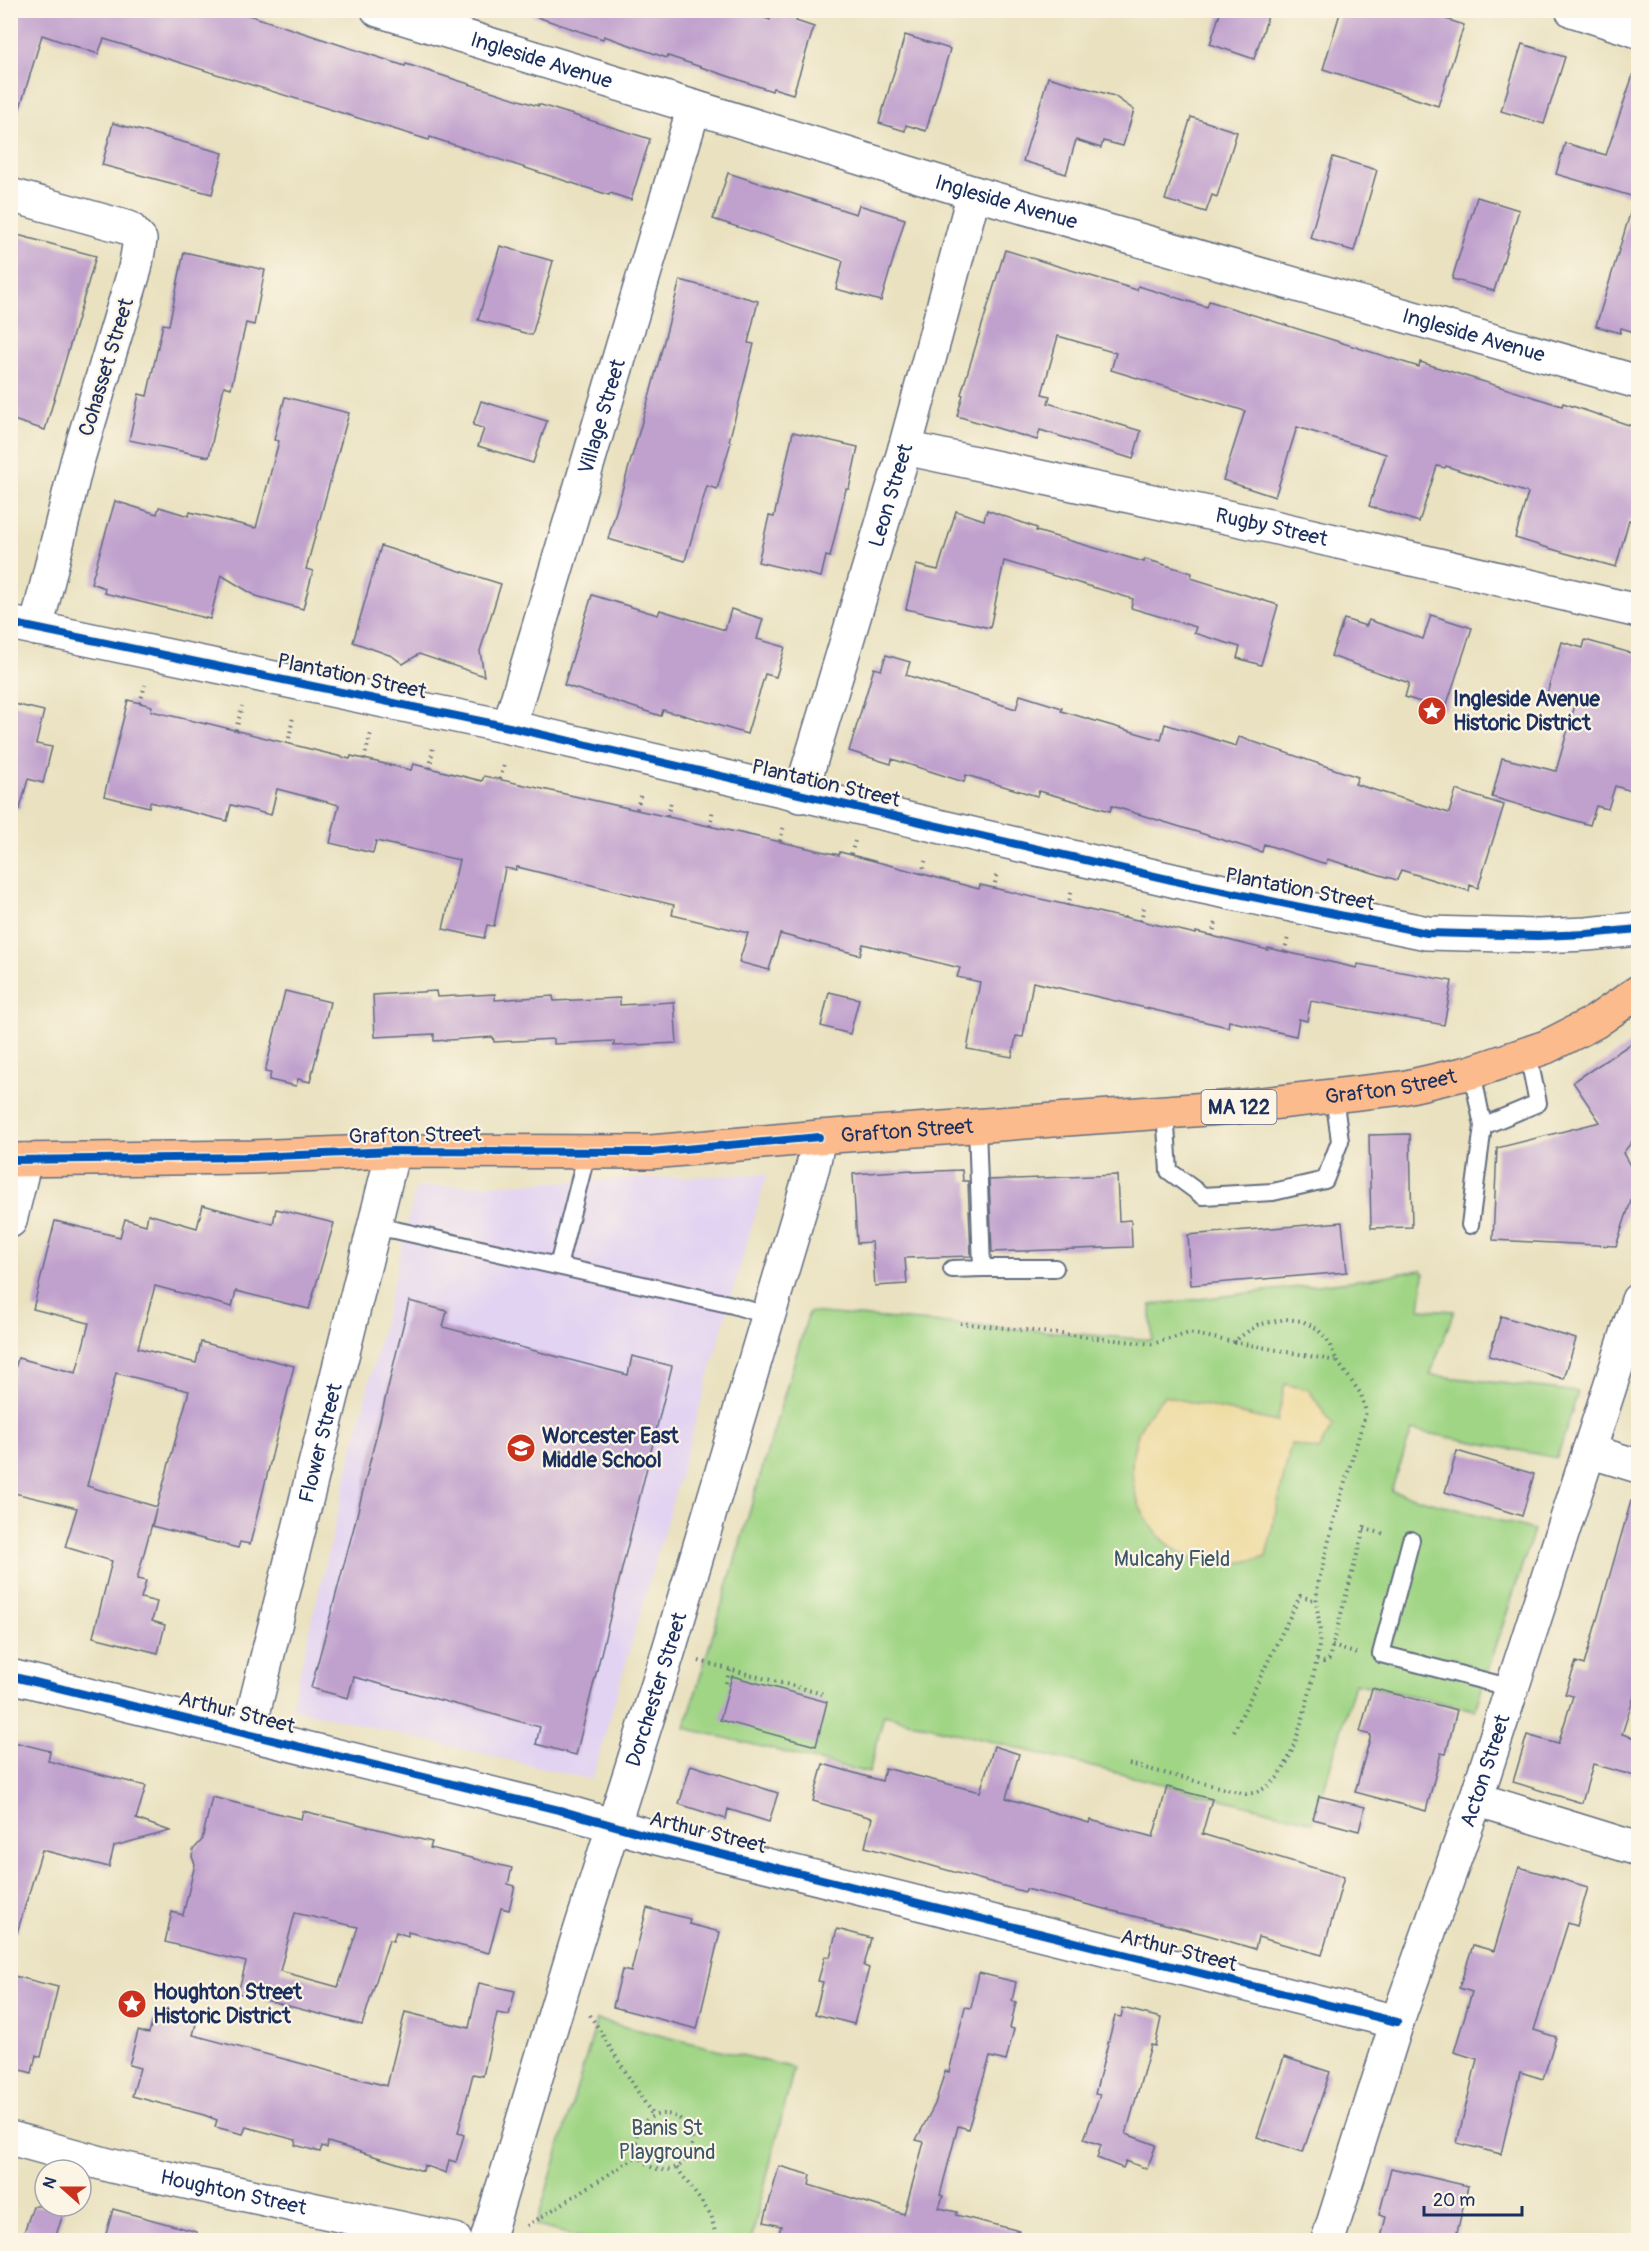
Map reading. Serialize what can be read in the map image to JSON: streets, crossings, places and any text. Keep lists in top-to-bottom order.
{
  "streets": {
    "highway": ["Grafton Street", "MA 122"],
    "street": [
      "Ingleside Avenue",
      "Cohasset Street",
      "Village Street",
      "Leon Street",
      "Rugby Street",
      "Plantation Street",
      "Flower Street",
      "Dorchester Street",
      "Arthur Street",
      "Acton Street",
      "Houghton Street"
    ]
  },
  "crossings": [
    ["Ingleside Avenue", "Village Street"],
    ["Ingleside Avenue", "Leon Street"],
    ["Cohasset Street", "Plantation Street"],
    ["Village Street", "Plantation Street"],
    ["Leon Street", "Rugby Street"],
    ["Leon Street", "Plantation Street"],
    ["Grafton Street", "Flower Street"],
    ["Grafton Street", "Dorchester Street"],
    ["Flower Street", "Arthur Street"],
    ["Dorchester Street", "Arthur Street"],
    ["Arthur Street", "Acton Street"]
  ],
  "parks": ["Mulcahy Field", "Banis St Playground"],
  "places": {
    "place": ["Ingleside Avenue Historic District", "Houghton Street Historic District"],
    "school or university": ["Worcester East Middle School"]
  },
  "scale_bar": "20 m",
  "north": "left"
}
